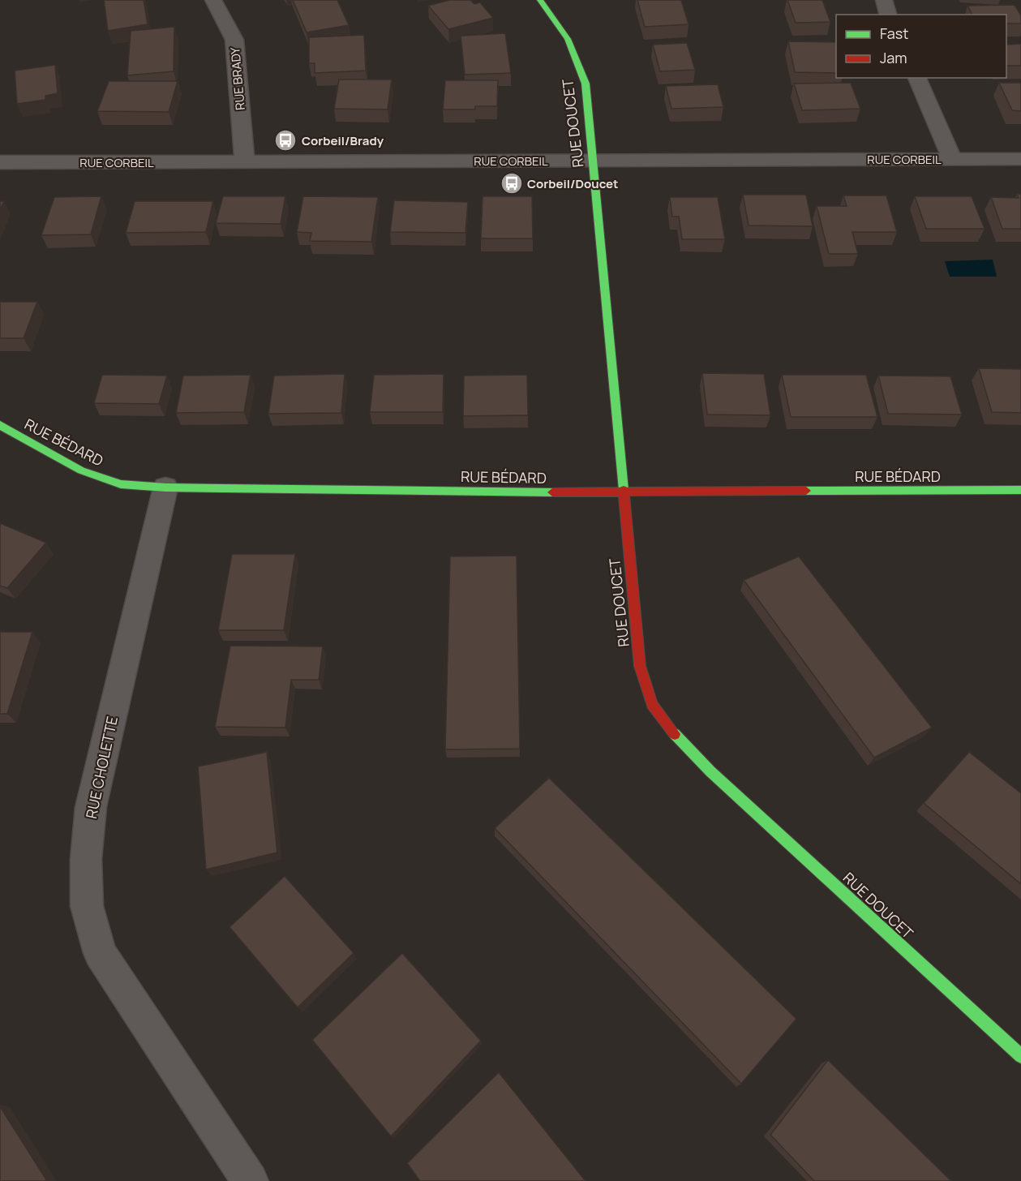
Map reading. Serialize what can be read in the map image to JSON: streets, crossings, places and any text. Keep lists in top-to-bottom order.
{
  "streets": {
    "street": [
      "RUE BRADY",
      "RUE DOUCET",
      "RUE CORBEIL",
      "RUE BÉDARD",
      "RUE CHOLETTE"
    ]
  },
  "crossings": [
    ["RUE BRADY", "RUE CORBEIL"],
    ["RUE DOUCET", "RUE CORBEIL"],
    ["RUE DOUCET", "RUE BÉDARD"],
    ["RUE BÉDARD", "RUE CHOLETTE"]
  ],
  "places": {
    "bus stop": ["Corbeil/Brady", "Corbeil/Doucet"]
  },
  "legend": ["Fast", "Jam"]
}
